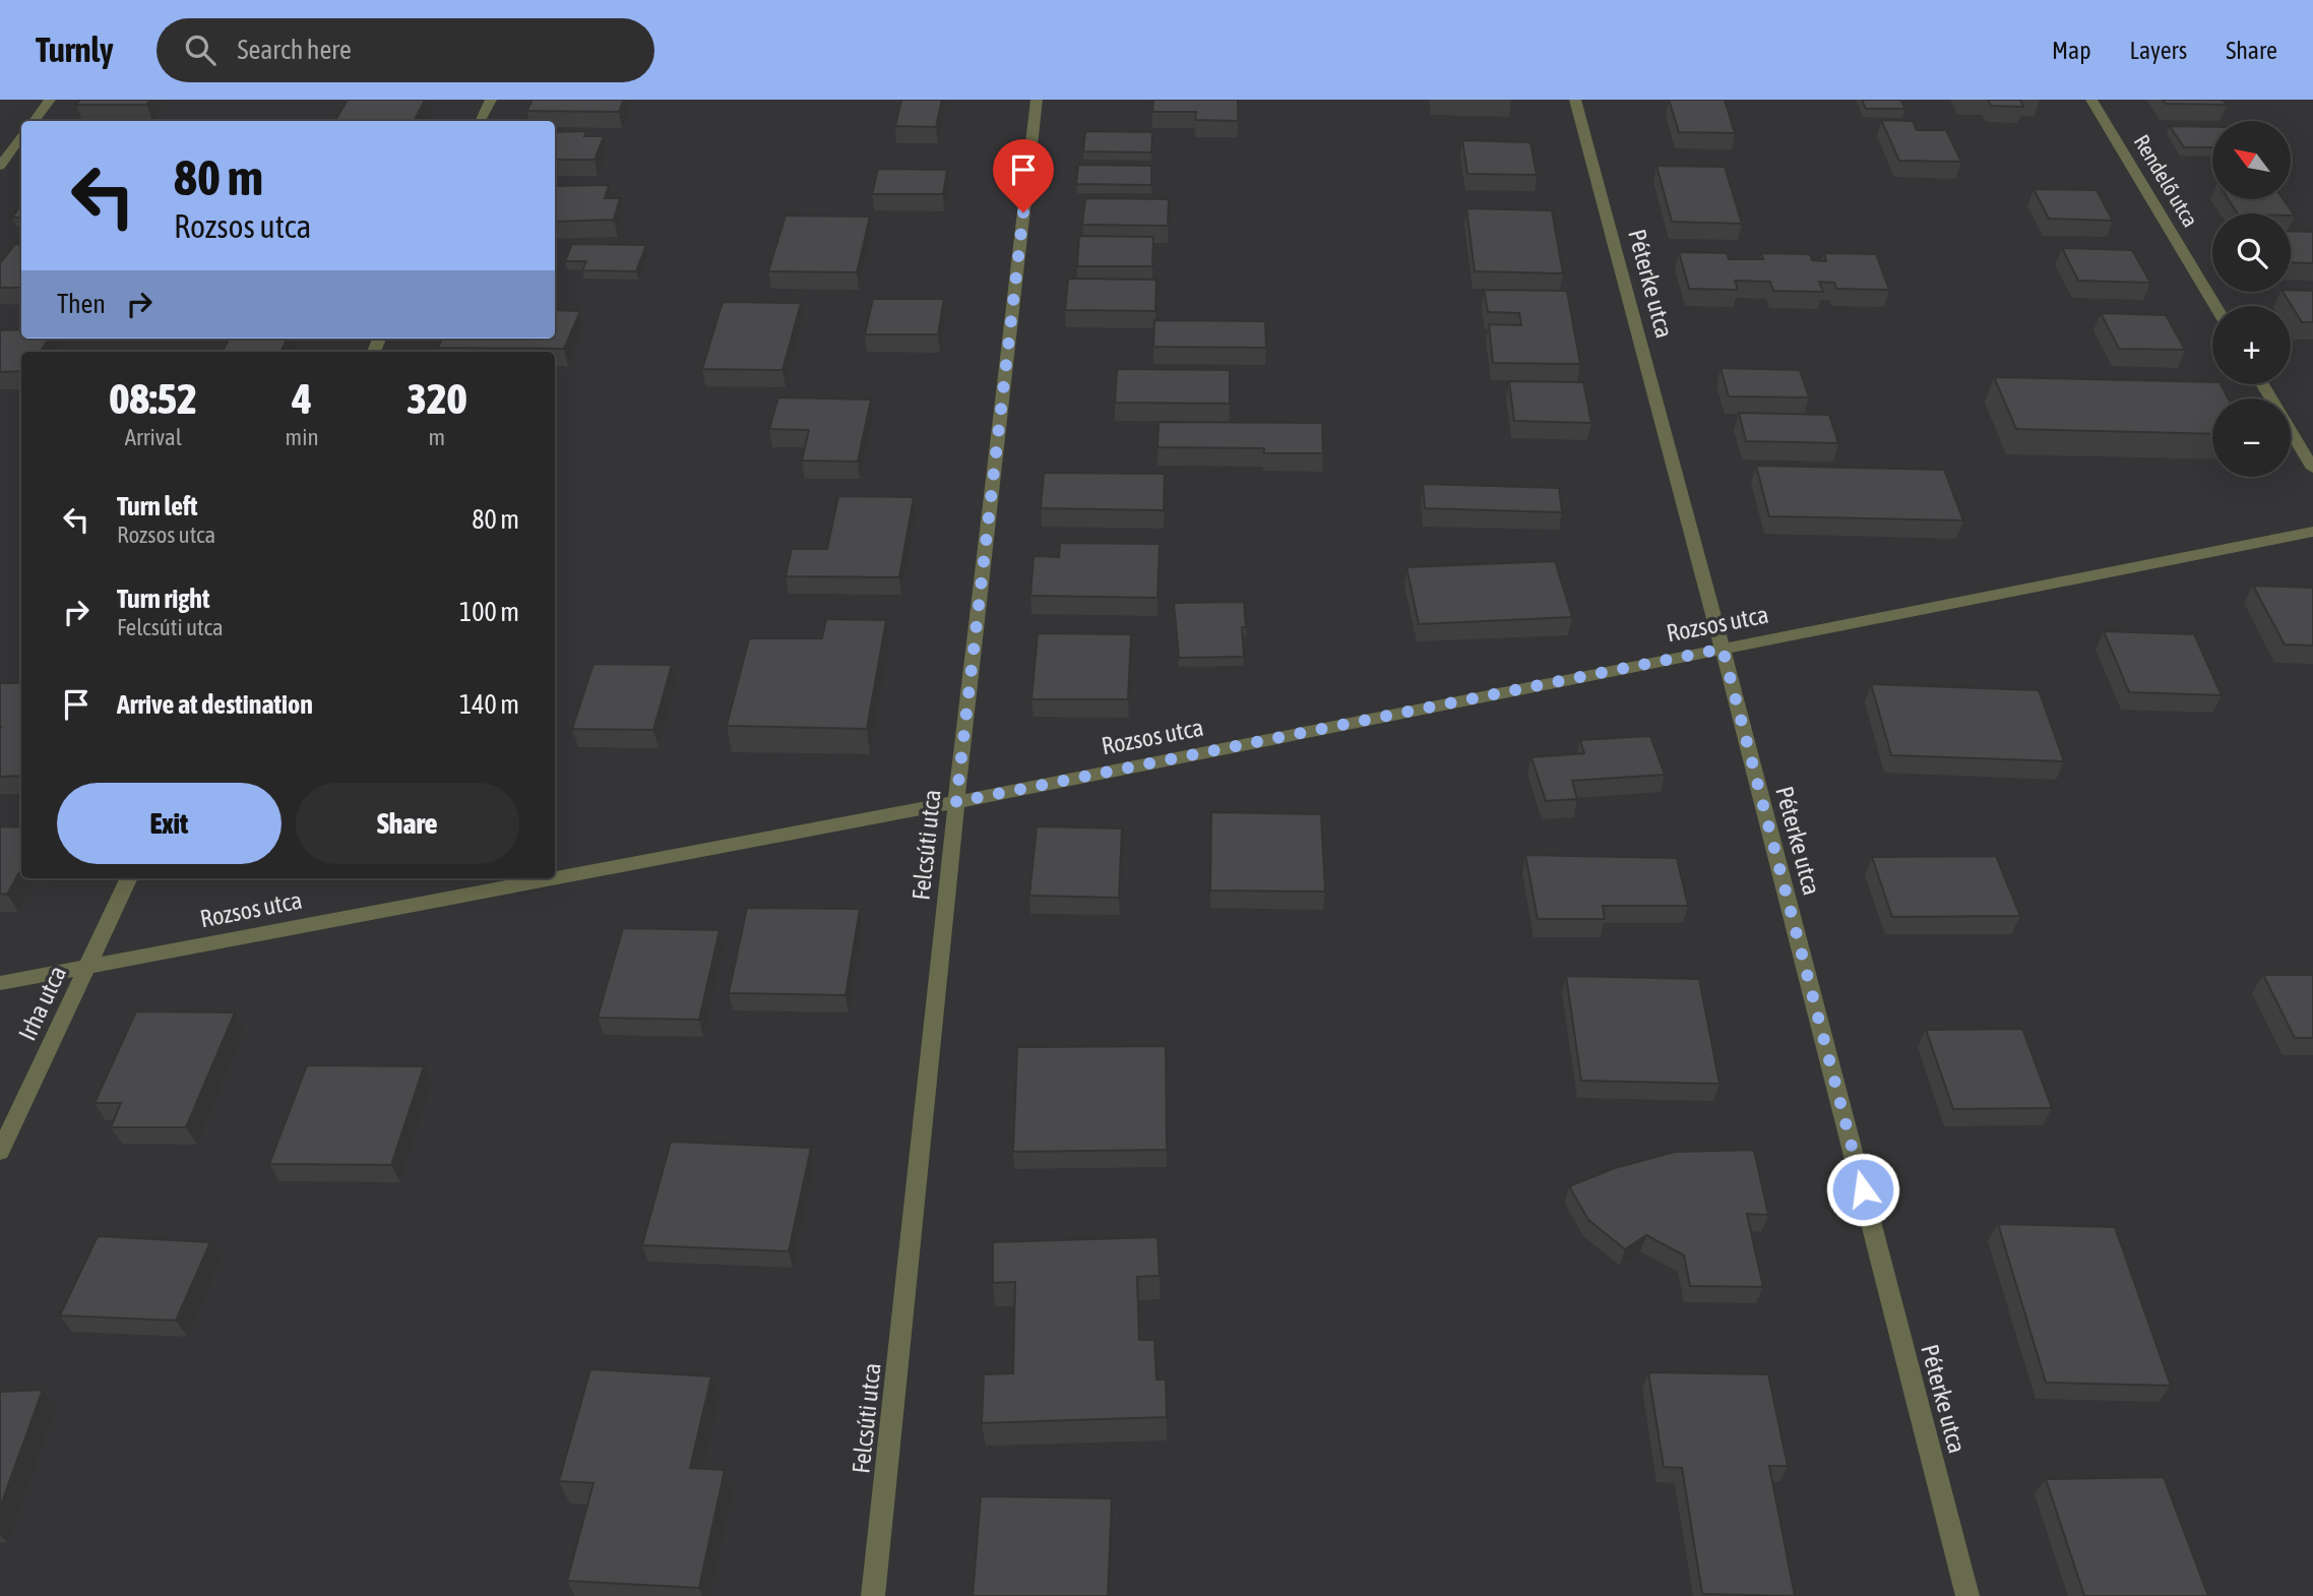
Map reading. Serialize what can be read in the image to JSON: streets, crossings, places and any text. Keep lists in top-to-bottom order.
{
  "streets": {
    "street": [
      "Rendelő utca",
      "Péterke utca",
      "Rozsos utca",
      "Felcsúti utca",
      "Irha utca"
    ]
  },
  "crossings": [
    ["Péterke utca", "Rozsos utca"],
    ["Rozsos utca", "Felcsúti utca"],
    ["Rozsos utca", "Irha utca"]
  ],
  "north": "top left",
  "page": {
    "header": "Turnly",
    "search": "Search here",
    "nav": ["Map", "Layers", "Share"],
    "map_buttons": ["+", "−"],
    "turn": ["80 m", "Rozsos utca"],
    "then": "Then",
    "eta": [
      "08:52",
      "Arrival",
      "4",
      "min",
      "320",
      "m"
    ],
    "list": [
      {
        "name": "Turn left",
        "note": "Rozsos utca",
        "value": "80 m"
      },
      {
        "name": "Turn right",
        "note": "Felcsúti utca",
        "value": "100 m"
      },
      {
        "name": "Arrive at destination",
        "value": "140 m"
      }
    ],
    "buttons": ["Exit", "Share"]
  }
}
